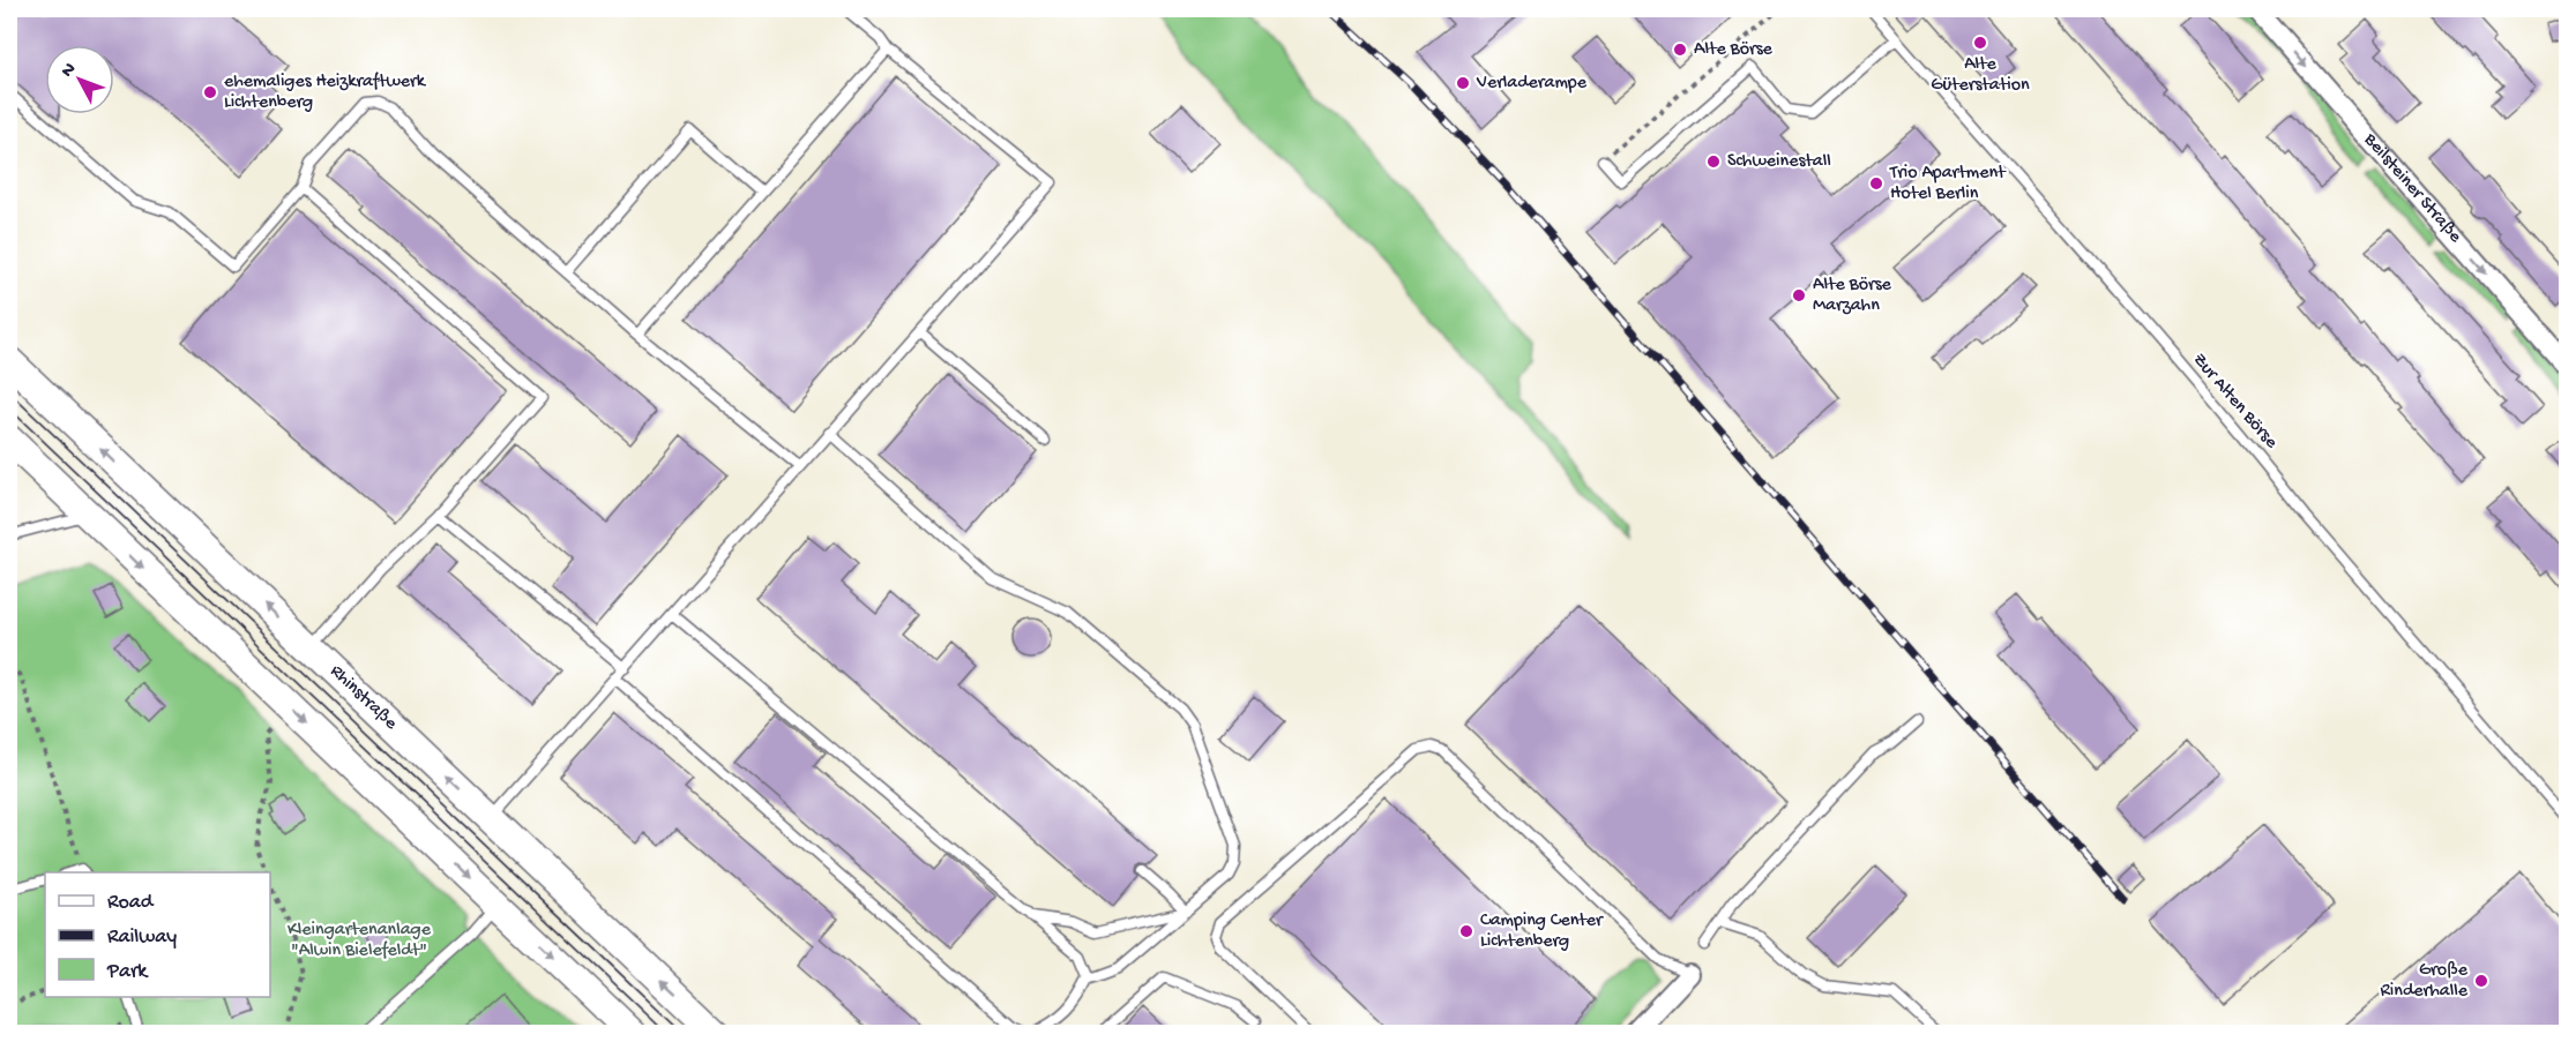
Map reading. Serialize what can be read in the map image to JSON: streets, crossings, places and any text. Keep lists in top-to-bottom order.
{
  "streets": {
    "main road": ["Rhinstraße"],
    "street": ["Beilsteiner Straße"],
    "lane": ["Zur Alten Börse"]
  },
  "one_way": ["Beilsteiner Straße"],
  "parks": ["Kleingartenanlage \"Alwin Bielefeldt\""],
  "places": [
    "Alte Güterstation",
    "Alte Börse",
    "Verladerampe",
    "ehemaliges Heizkraftwerk Lichtenberg",
    "Schweinestall",
    "Trio Apartment Hotel Berlin",
    "Alte Börse Marzahn",
    "Camping Center Lichtenberg",
    "Große Rinderhalle"
  ],
  "legend": ["Road", "Railway", "Park"],
  "north": "top left"
}
